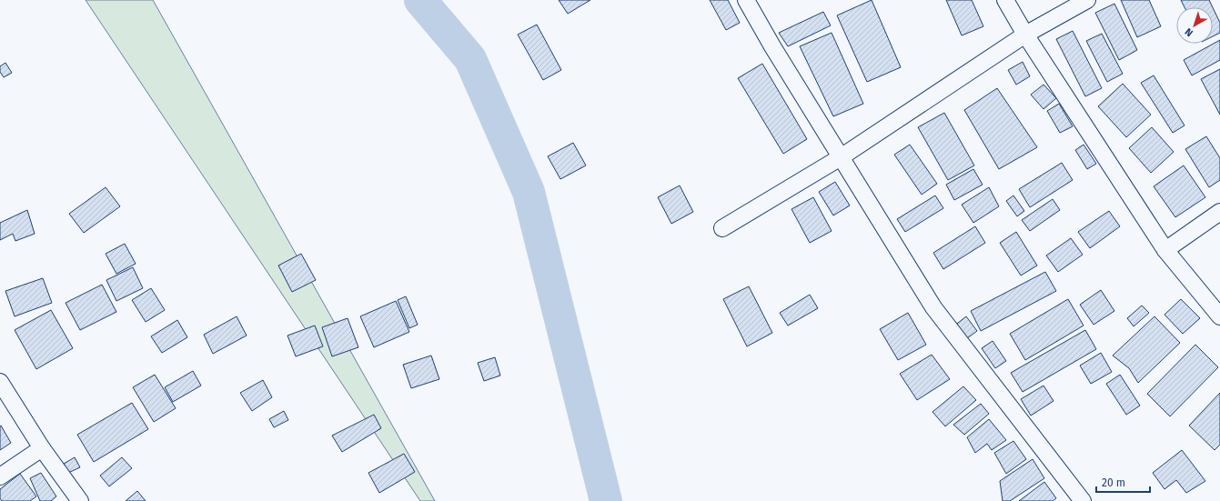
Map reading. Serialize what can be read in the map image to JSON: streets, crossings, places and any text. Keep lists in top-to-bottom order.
{
  "scale_bar": "20 m",
  "north": "bottom left"
}
